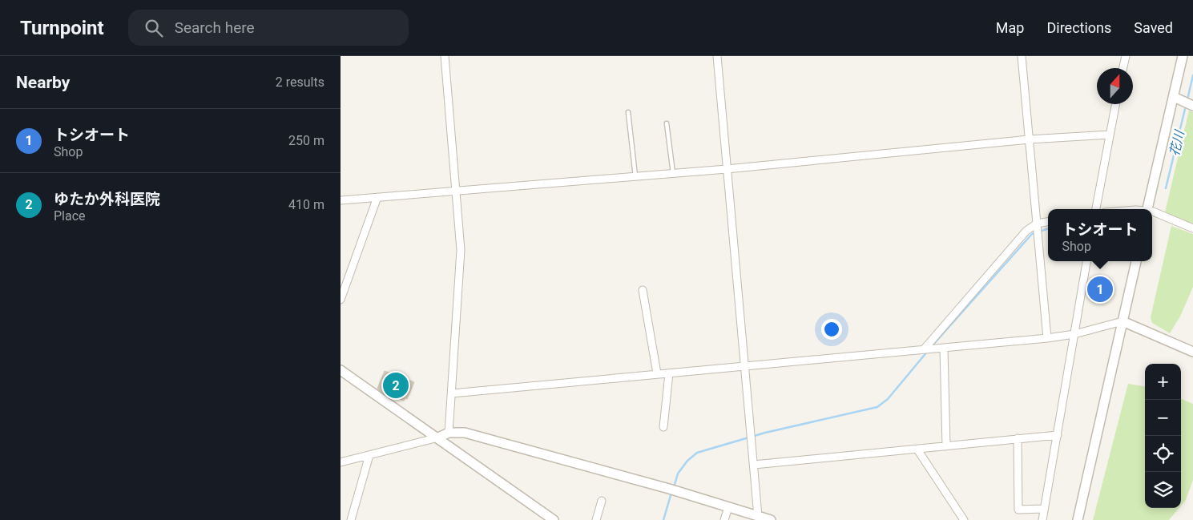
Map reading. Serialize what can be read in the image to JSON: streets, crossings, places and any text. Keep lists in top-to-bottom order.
{
  "water": ["花川"],
  "north": "top",
  "page": {
    "header": "Turnpoint",
    "search": "Search here",
    "nav": ["Map", "Directions", "Saved"],
    "heading": ["Nearby", "2 results"],
    "list": [
      {
        "mark": "1",
        "name": "トシオート",
        "note": "Shop",
        "value": "250 m"
      },
      {
        "mark": "2",
        "name": "ゆたか外科医院",
        "note": "Place",
        "value": "410 m"
      }
    ],
    "popup": ["トシオート", "Shop"],
    "pins": ["1", "2"],
    "map_buttons": ["+", "−"]
  }
}
